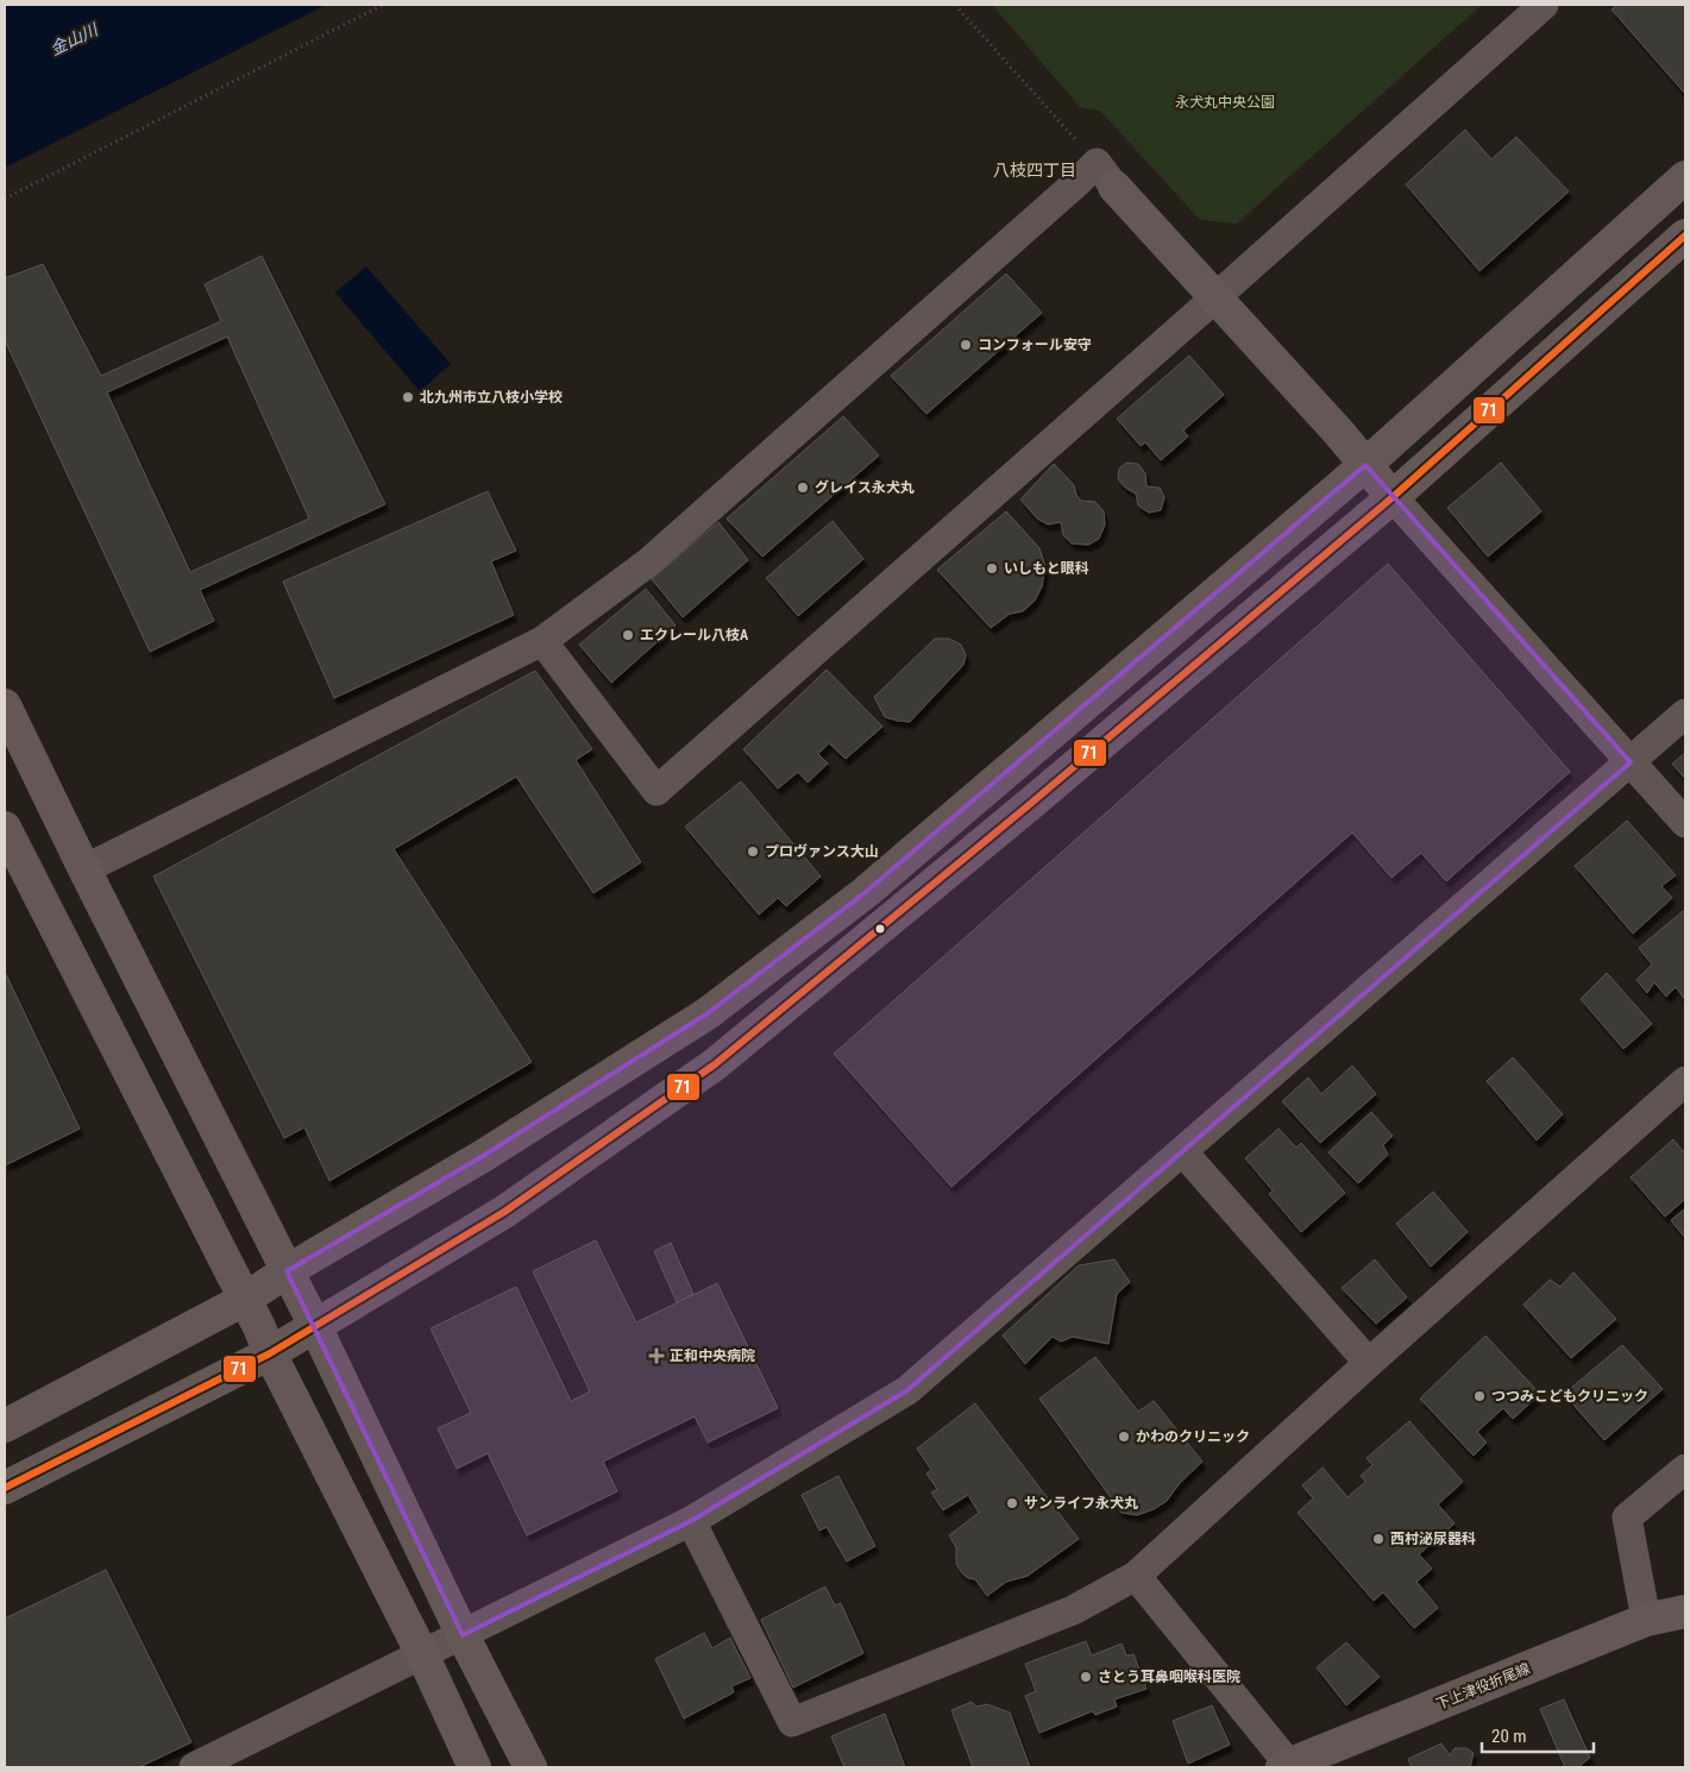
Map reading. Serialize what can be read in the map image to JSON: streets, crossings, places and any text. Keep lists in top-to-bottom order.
{
  "streets": {
    "street": ["下上津役折尾線"]
  },
  "districts": ["八枝四丁目"],
  "water": ["金山川"],
  "parks": ["永犬丸中央公園"],
  "places": {
    "other": [
      "コンフォール安守",
      "北九州市立八枝小学校",
      "グレイス永犬丸",
      "いしもと眼科",
      "エクレール八枝A",
      "プロヴァンス大山",
      "つつみこどもクリニック",
      "かわのクリニック",
      "サンライフ永犬丸",
      "西村泌尿器科",
      "さとう耳鼻咽喉科医院"
    ],
    "health": ["正和中央病院"]
  },
  "lines": ["transit line 71"],
  "scale_bar": "20 m"
}
